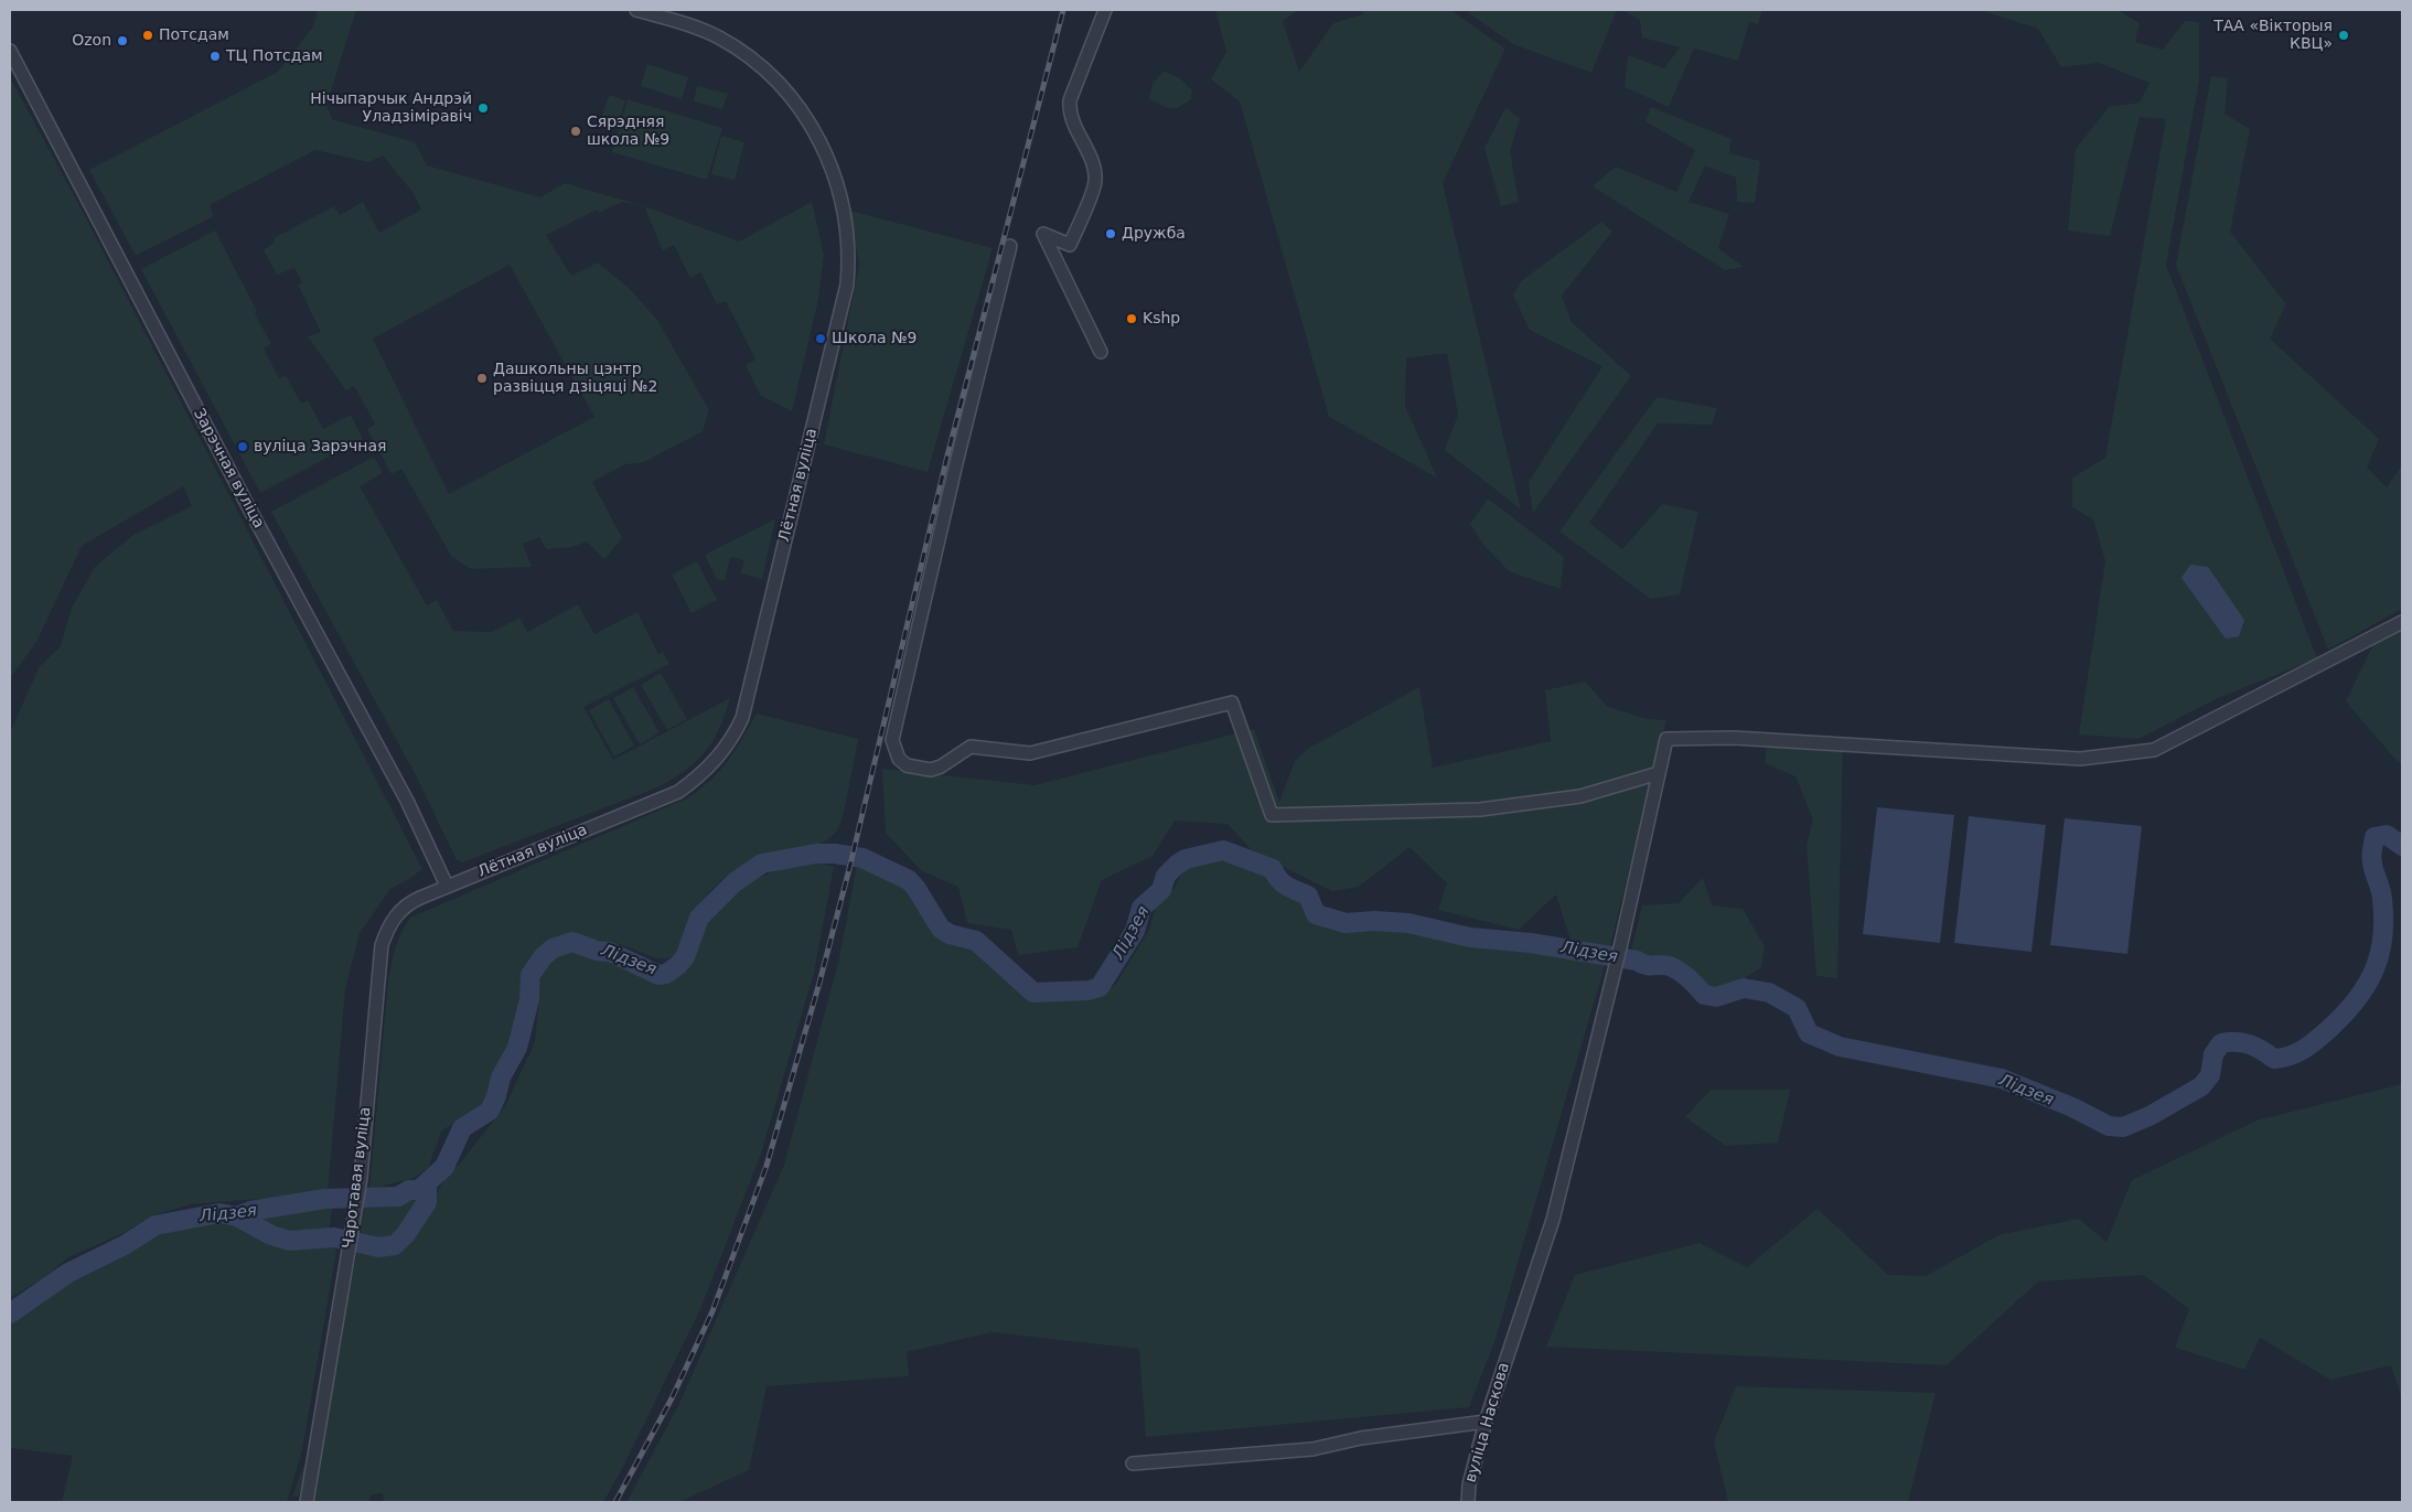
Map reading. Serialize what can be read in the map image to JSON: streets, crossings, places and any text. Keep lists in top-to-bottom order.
{
  "streets": {
    "street": [
      "Зарэчная вуліца",
      "Лётная вуліца",
      "Чаротавая вуліца",
      "вуліца Наскова"
    ]
  },
  "crossings": [
    ["Зарэчная вуліца", "Лётная вуліца"],
    ["Зарэчная вуліца", "Чаротавая вуліца"],
    ["Лётная вуліца", "Чаротавая вуліца"]
  ],
  "water": ["Лідзея"],
  "places": [
    "Потсдам",
    "ТАА «Вікторыя КВЦ»",
    "Ozon",
    "ТЦ Потсдам",
    "Нічыпарчык Андрэй Уладзіміравіч",
    "Сярэдняя школа №9",
    "Дружба",
    "Kshp",
    "Школа №9",
    "Дашкольны цэнтр развіцця дзіцяці №2",
    "вуліца Зарэчная"
  ]
}
